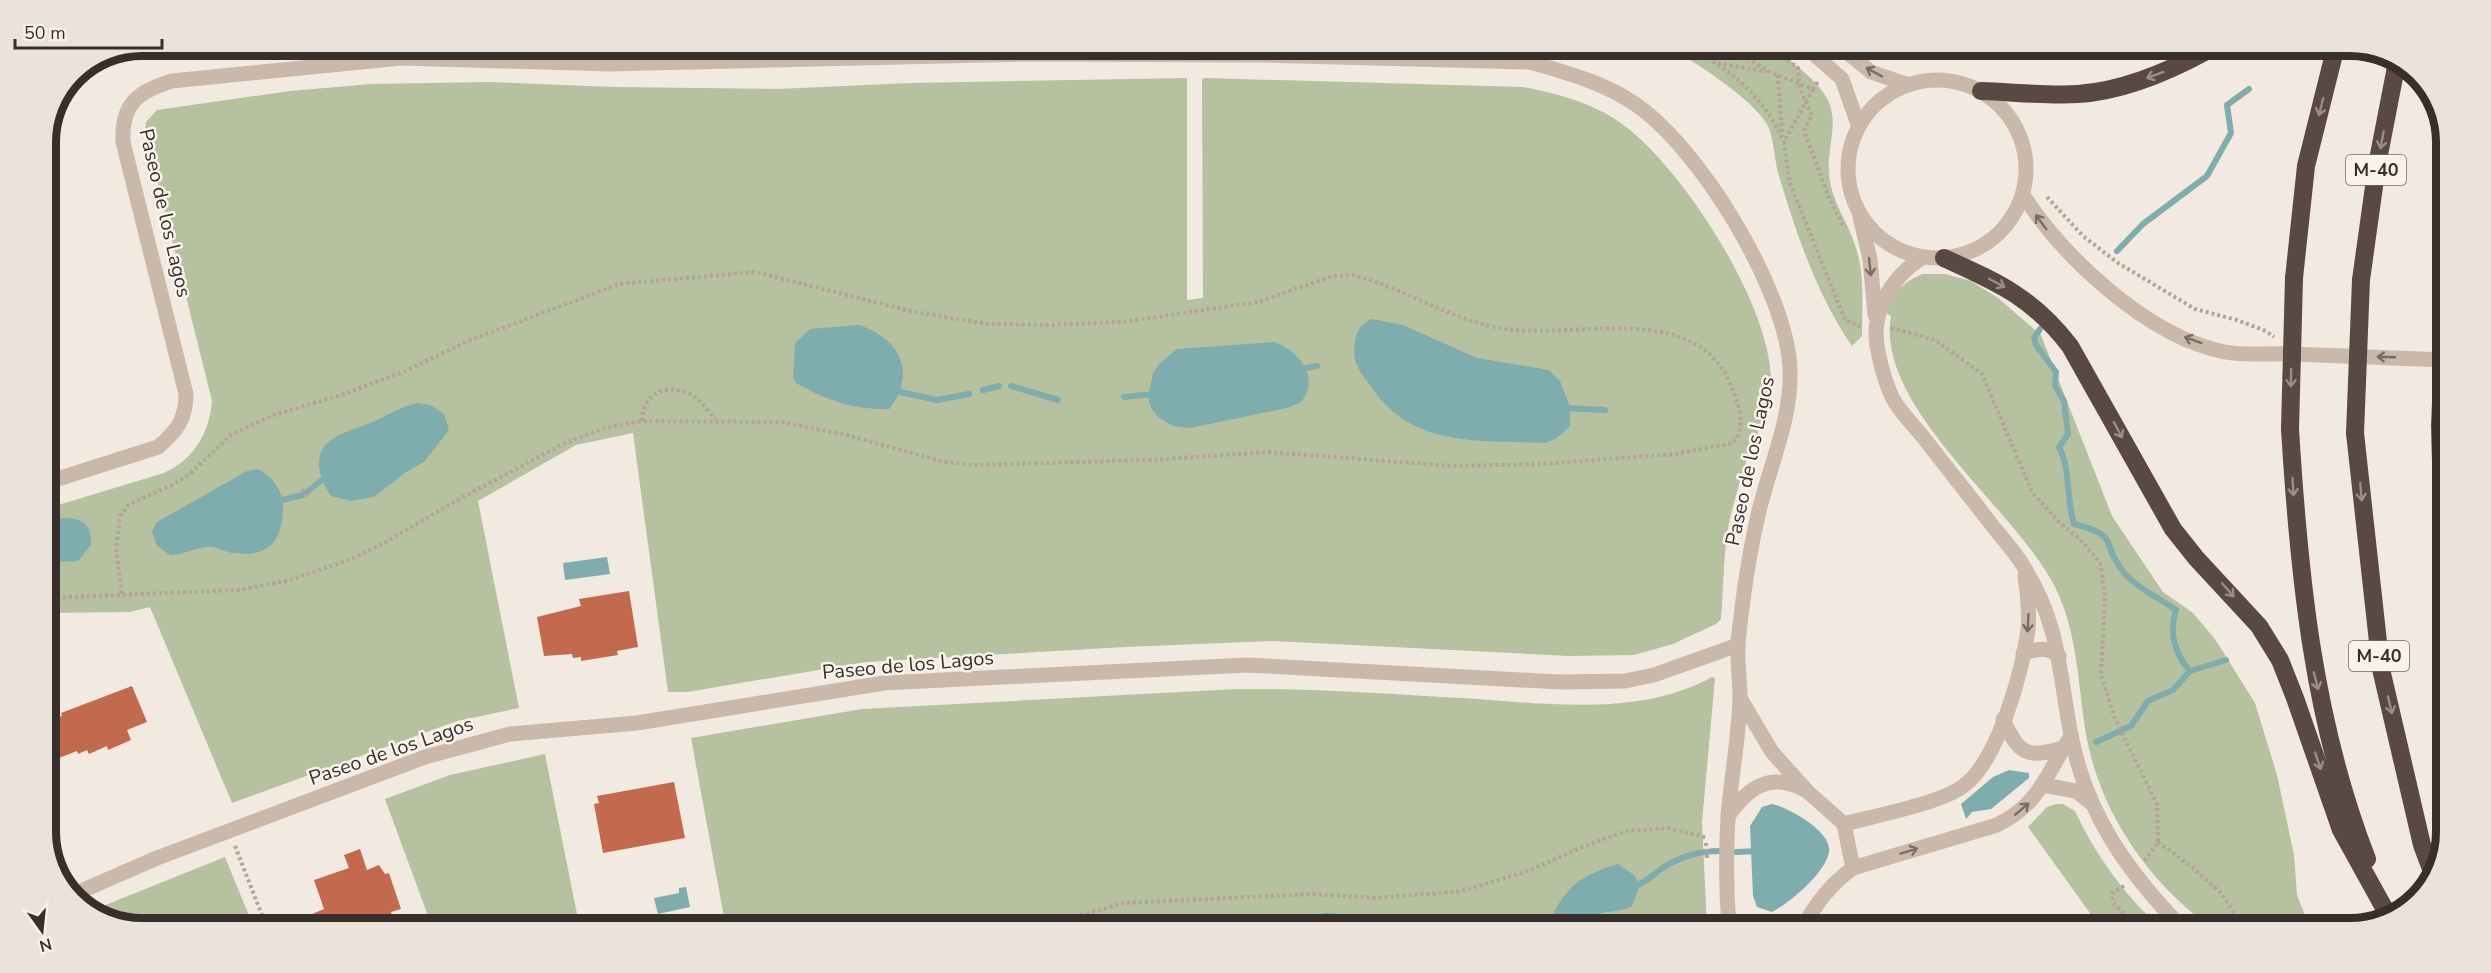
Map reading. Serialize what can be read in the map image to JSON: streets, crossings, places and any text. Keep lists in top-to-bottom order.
{
  "streets": {
    "highway": ["M-40"],
    "street": ["Paseo de los Lagos"]
  },
  "scale_bar": "50 m",
  "north": "bottom"
}
